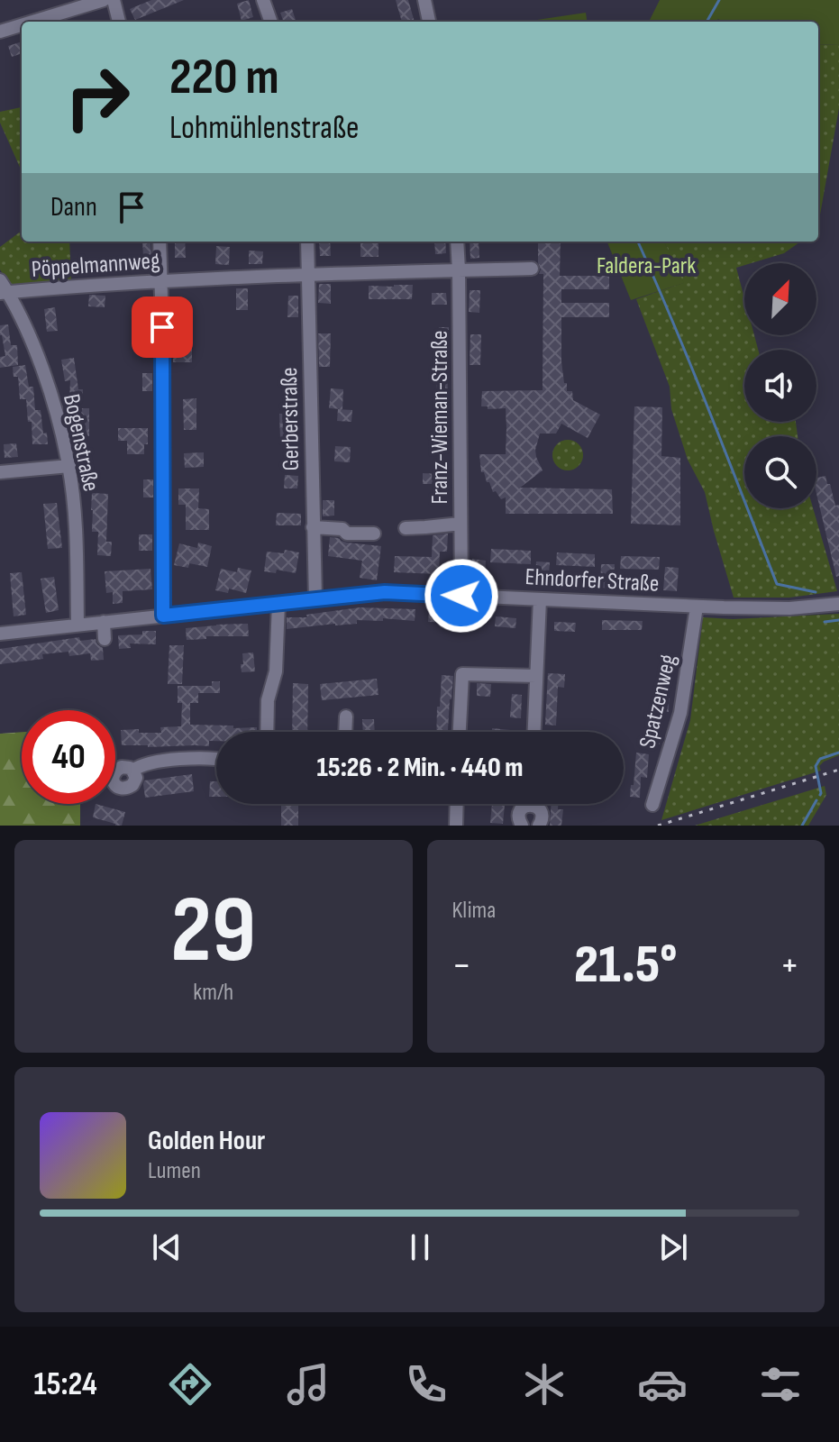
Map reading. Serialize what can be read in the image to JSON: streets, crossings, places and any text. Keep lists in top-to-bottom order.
{
  "streets": {
    "street": [
      "Pöppelmannweg",
      "Franz-Wieman-Straße",
      "Gerberstraße",
      "Bogenstraße",
      "Ehndorfer Straße",
      "Spatzenweg"
    ]
  },
  "crossings": [
    ["Pöppelmannweg", "Franz-Wieman-Straße"],
    ["Pöppelmannweg", "Gerberstraße"],
    ["Pöppelmannweg", "Bogenstraße"],
    ["Franz-Wieman-Straße", "Ehndorfer Straße"],
    ["Gerberstraße", "Ehndorfer Straße"],
    ["Bogenstraße", "Ehndorfer Straße"],
    ["Ehndorfer Straße", "Spatzenweg"]
  ],
  "parks": ["Faldera-Park"],
  "north": "top right",
  "page": {
    "turn": ["220 m", "Lohmühlenstraße"],
    "then": "Dann",
    "limit": "40",
    "trip": "15:26 · 2 Min. · 440 m",
    "tile": [
      ["29", "km/h"],
      "Klima"
    ],
    "heat": ["−", "21.5°", "+"],
    "song": ["Golden Hour", "Lumen"],
    "tabs": "15:24"
  }
}
